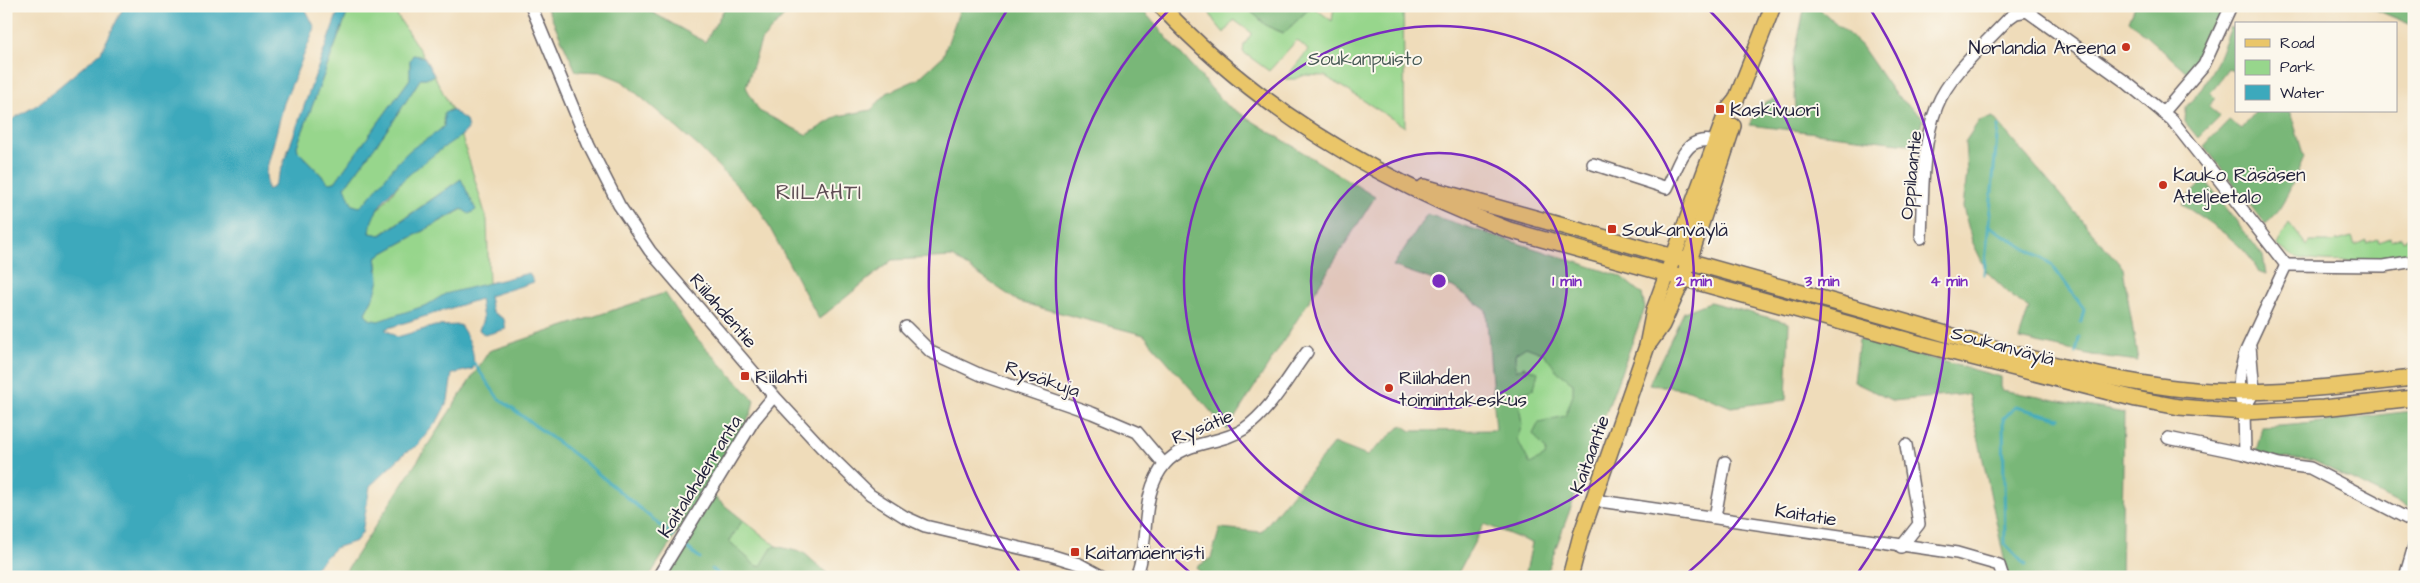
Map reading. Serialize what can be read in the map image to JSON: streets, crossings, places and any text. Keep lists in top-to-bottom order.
{
  "streets": {
    "main road": ["Soukanväylä", "Kaitaantie"],
    "street": [
      "Oppilaantie",
      "Riilahdentie",
      "Rysäkuja",
      "Rysätie",
      "Kaitalahdenranta",
      "Kaitatie"
    ]
  },
  "crossings": [
    ["Riilahdentie", "Kaitalahdenranta"],
    ["Soukanväylä", "Kaitaantie"],
    ["Rysäkuja", "Rysätie"],
    ["Kaitaantie", "Kaitatie"]
  ],
  "districts": ["RIILAHTI"],
  "parks": ["Soukanpuisto"],
  "places": {
    "other": ["Norlandia Areena", "Kauko Räsäsen Ateljeetalo", "Riilahden toimintakeskus"],
    "transit": [
      "Kaskivuori",
      "Soukanväylä",
      "Riilahti",
      "Kaitamäenristi"
    ]
  },
  "legend": ["Road", "Park", "Water"],
  "rings": [
    "1 min",
    "2 min",
    "3 min",
    "4 min"
  ]
}
